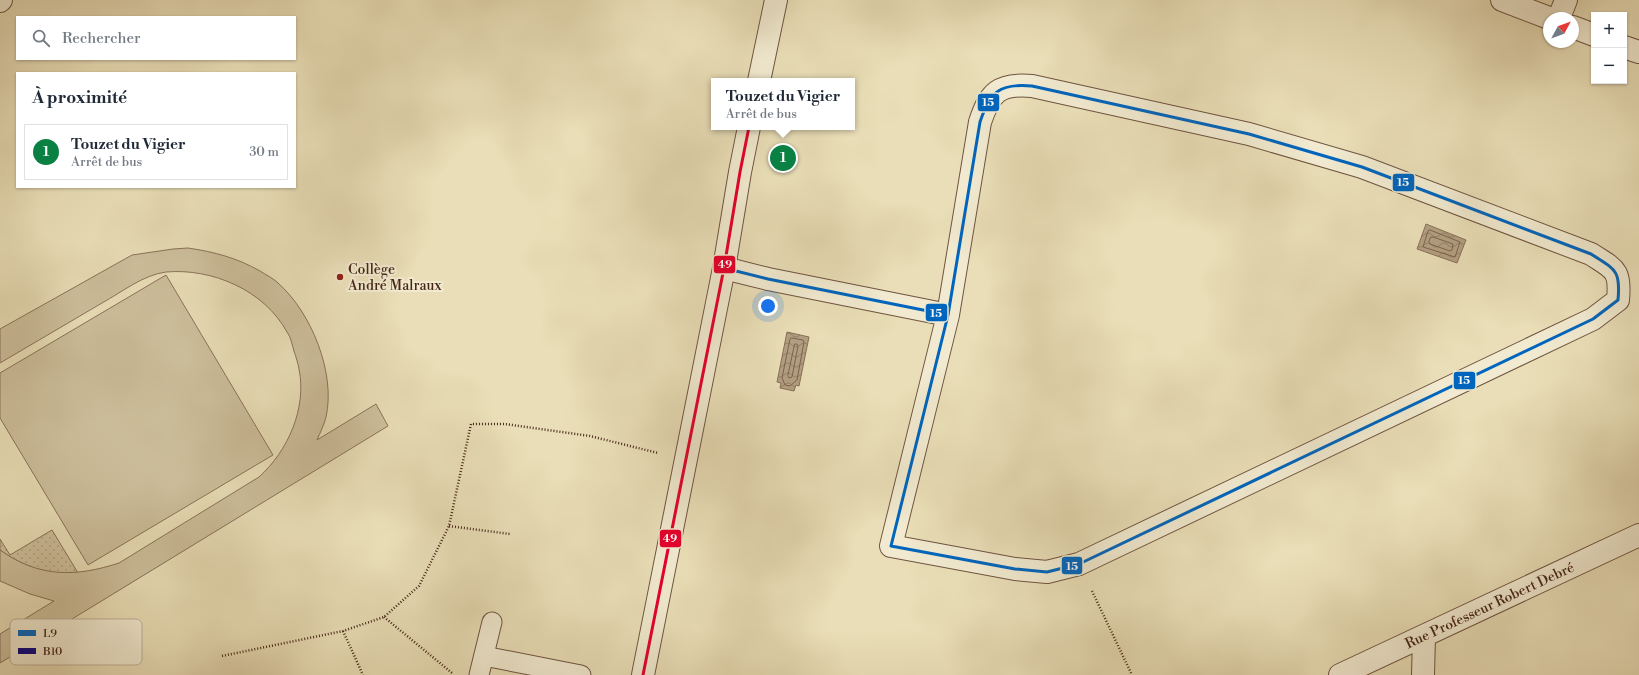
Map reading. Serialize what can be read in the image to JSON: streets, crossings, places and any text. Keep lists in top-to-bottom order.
{
  "streets": {
    "street": ["Rue Professeur Robert Debré"]
  },
  "places": ["Collège André Malraux"],
  "lines": ["transit line 15", "transit line 49"],
  "legend": ["L9", "B10"],
  "north": "top right",
  "page": {
    "map_buttons": ["+", "−"],
    "search": "Rechercher",
    "heading": "À proximité",
    "popup": ["Touzet du Vigier", "Arrêt de bus"],
    "list": [
      {
        "mark": "1",
        "name": "Touzet du Vigier",
        "note": "Arrêt de bus",
        "value": "30 m"
      }
    ],
    "pins": "1"
  }
}
